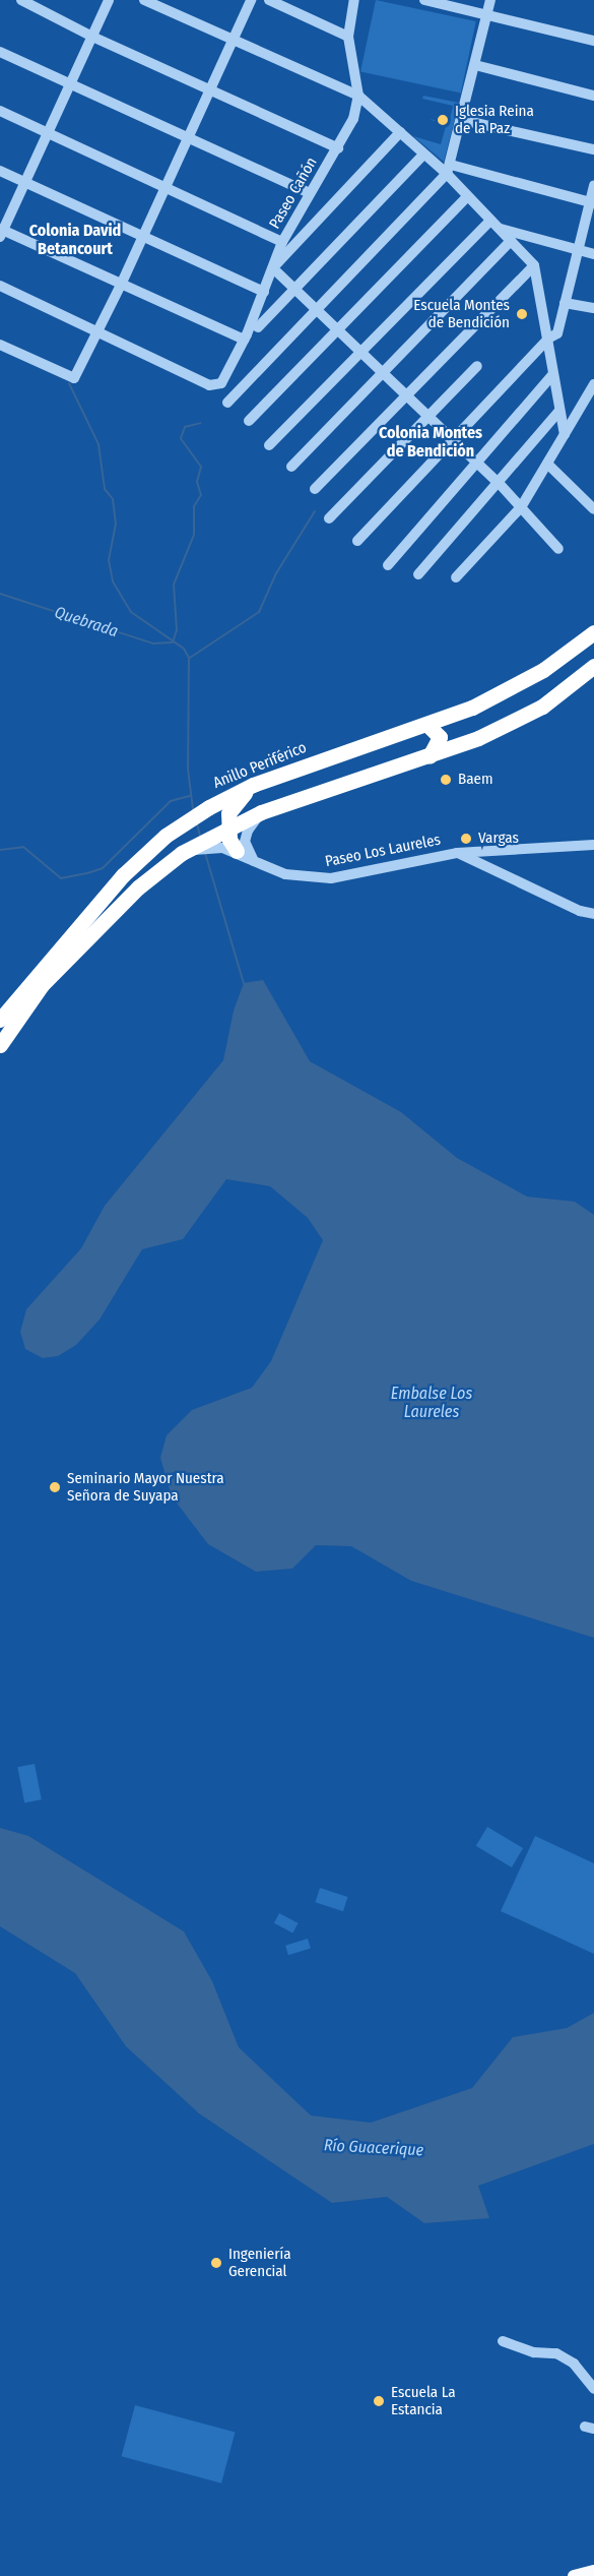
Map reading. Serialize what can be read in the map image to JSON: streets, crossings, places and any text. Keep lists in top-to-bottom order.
{
  "streets": {
    "highway": ["Anillo Periférico"],
    "street": ["Paseo Cañón", "Paseo Los Laureles"]
  },
  "districts": ["Colonia David Betancourt", "Colonia Montes de Bendición"],
  "water": ["Quebrada", "Embalse Los Laureles", "Río Guacerique"],
  "places": [
    "Iglesia Reina de la Paz",
    "Escuela Montes de Bendición",
    "Baem",
    "Vargas",
    "Seminario Mayor Nuestra Señora de Suyapa",
    "Ingeniería Gerencial",
    "Escuela La Estancia"
  ]
}
